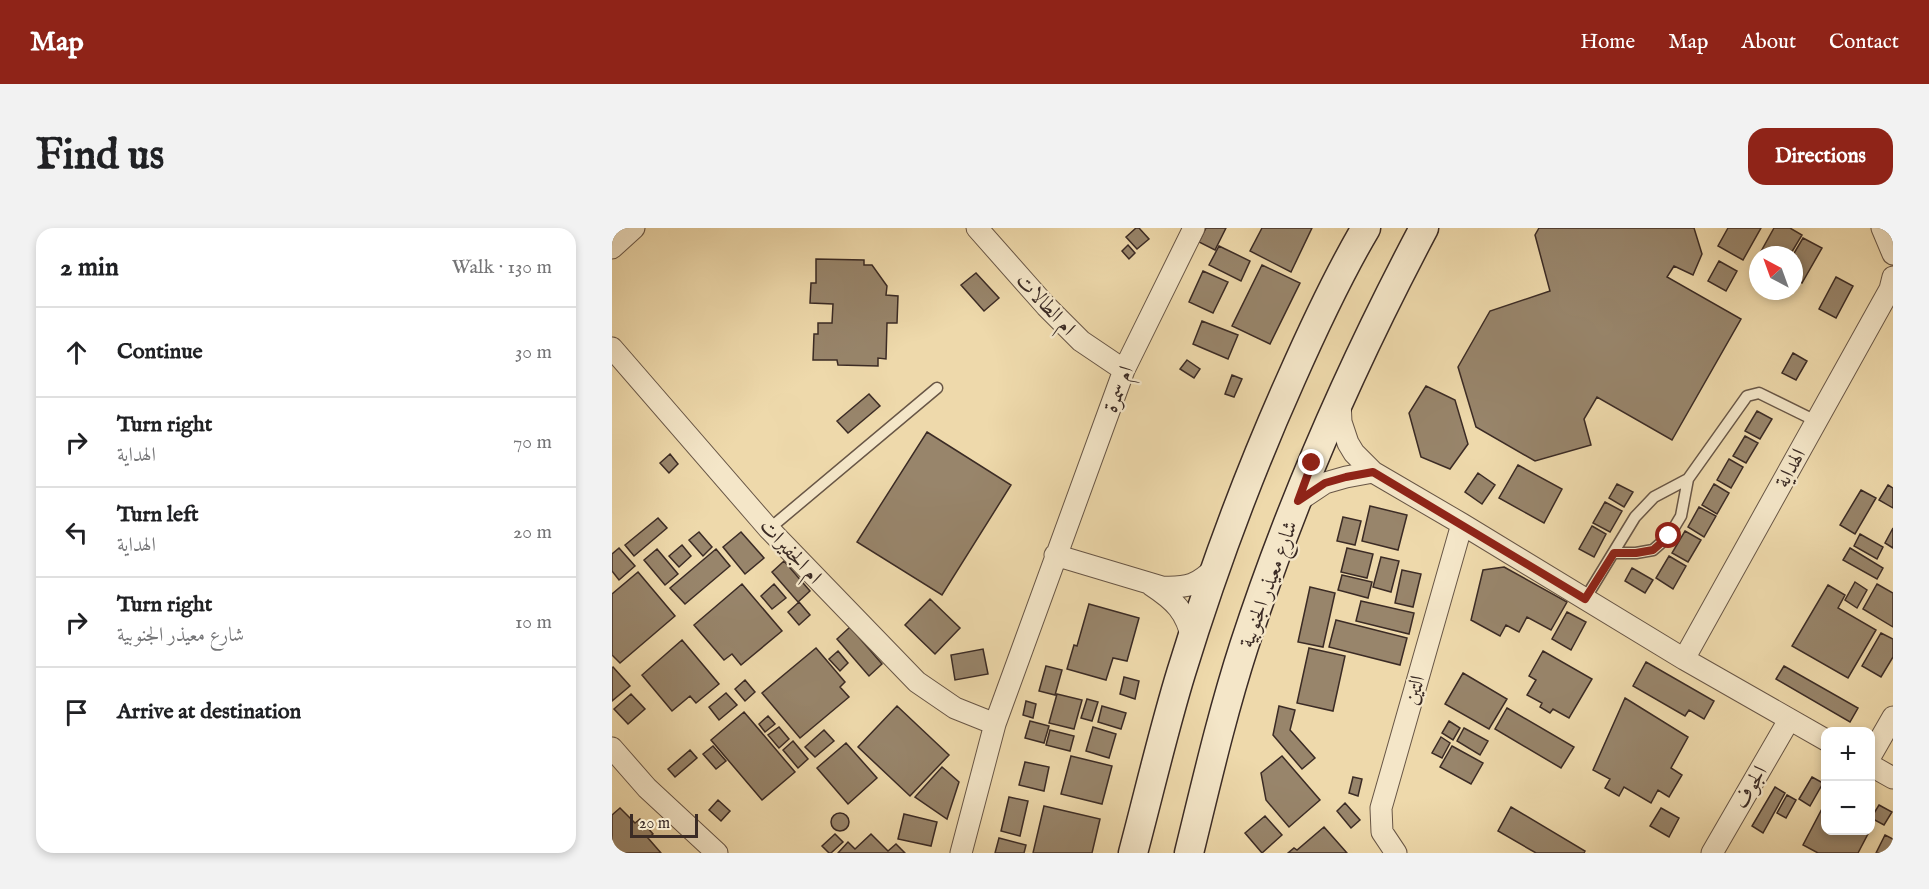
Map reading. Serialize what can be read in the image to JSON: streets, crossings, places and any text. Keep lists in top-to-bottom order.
{
  "streets": {
    "street": [
      "ام الطالات",
      "ام سمرة",
      "الهداية",
      "ام الجفيرات",
      "شارع معيذر الجنوبية",
      "التين",
      "الجوف"
    ]
  },
  "crossings": [
    ["ام الطالات", "ام سمرة"],
    ["ام سمرة", "ام الجفيرات"]
  ],
  "scale_bar": "20 m",
  "north": "top left",
  "page": {
    "header": "Map",
    "nav": [
      "Home",
      "Map",
      "About",
      "Contact"
    ],
    "buttons": "Directions",
    "title": "Find us",
    "heading": ["2 min", "Walk · 130 m"],
    "list": [
      ["Continue", "30 m"],
      ["Turn right", "الهداية", "70 m"],
      ["Turn left", "الهداية", "20 m"],
      ["Turn right", "شارع معيذر الجنوبية", "10 m"],
      "Arrive at destination"
    ],
    "map_buttons": ["+", "−"],
    "scale": "20 m"
  }
}
